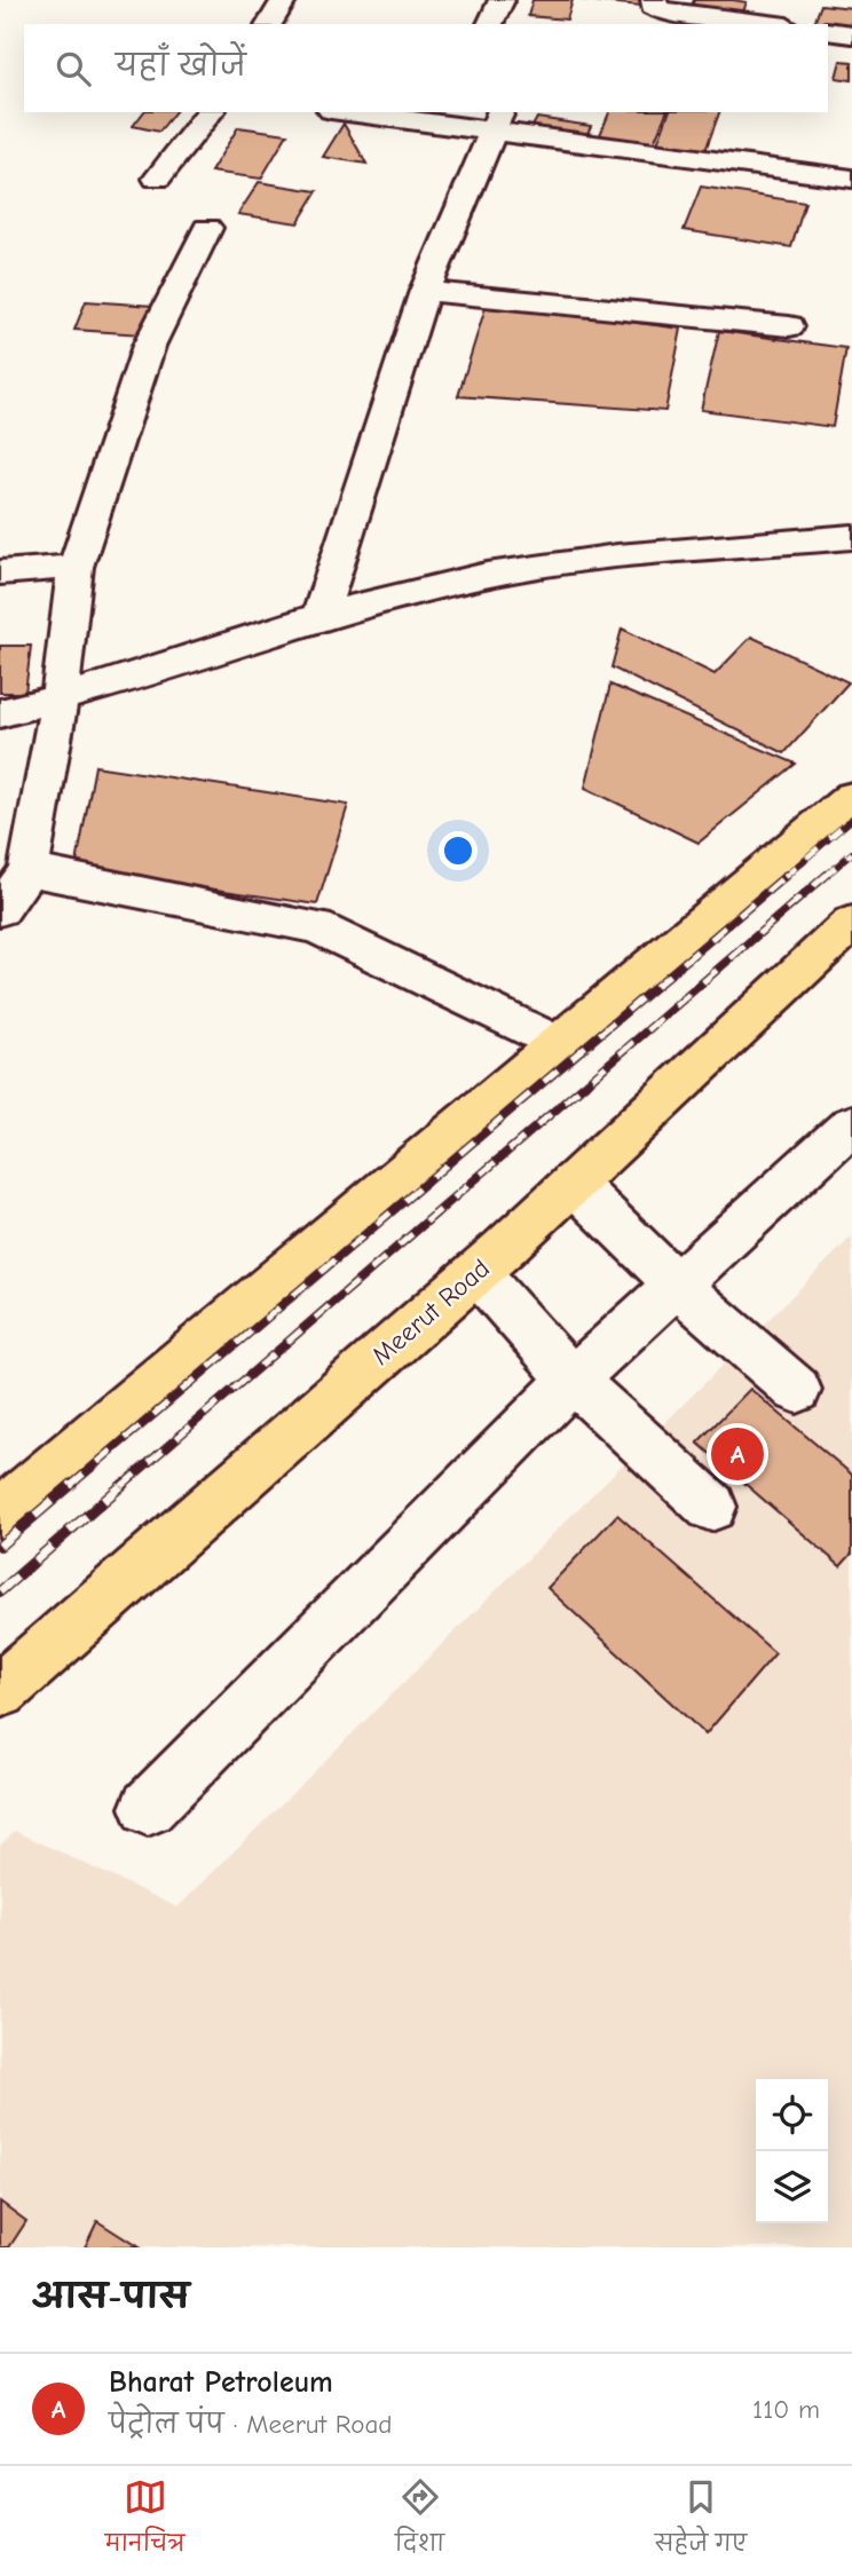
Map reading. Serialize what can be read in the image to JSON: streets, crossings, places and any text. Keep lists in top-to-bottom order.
{
  "streets": {
    "main road": ["Meerut Road"]
  },
  "page": {
    "search": "यहाँ खोजें",
    "pins": "A",
    "heading": "आस-पास",
    "list": [
      {
        "mark": "A",
        "name": "Bharat Petroleum",
        "note": "पेट्रोल पंप · Meerut Road",
        "value": "110 m"
      }
    ],
    "nav": ["मानचित्र", "दिशा", "सहेजे गए"]
  }
}
